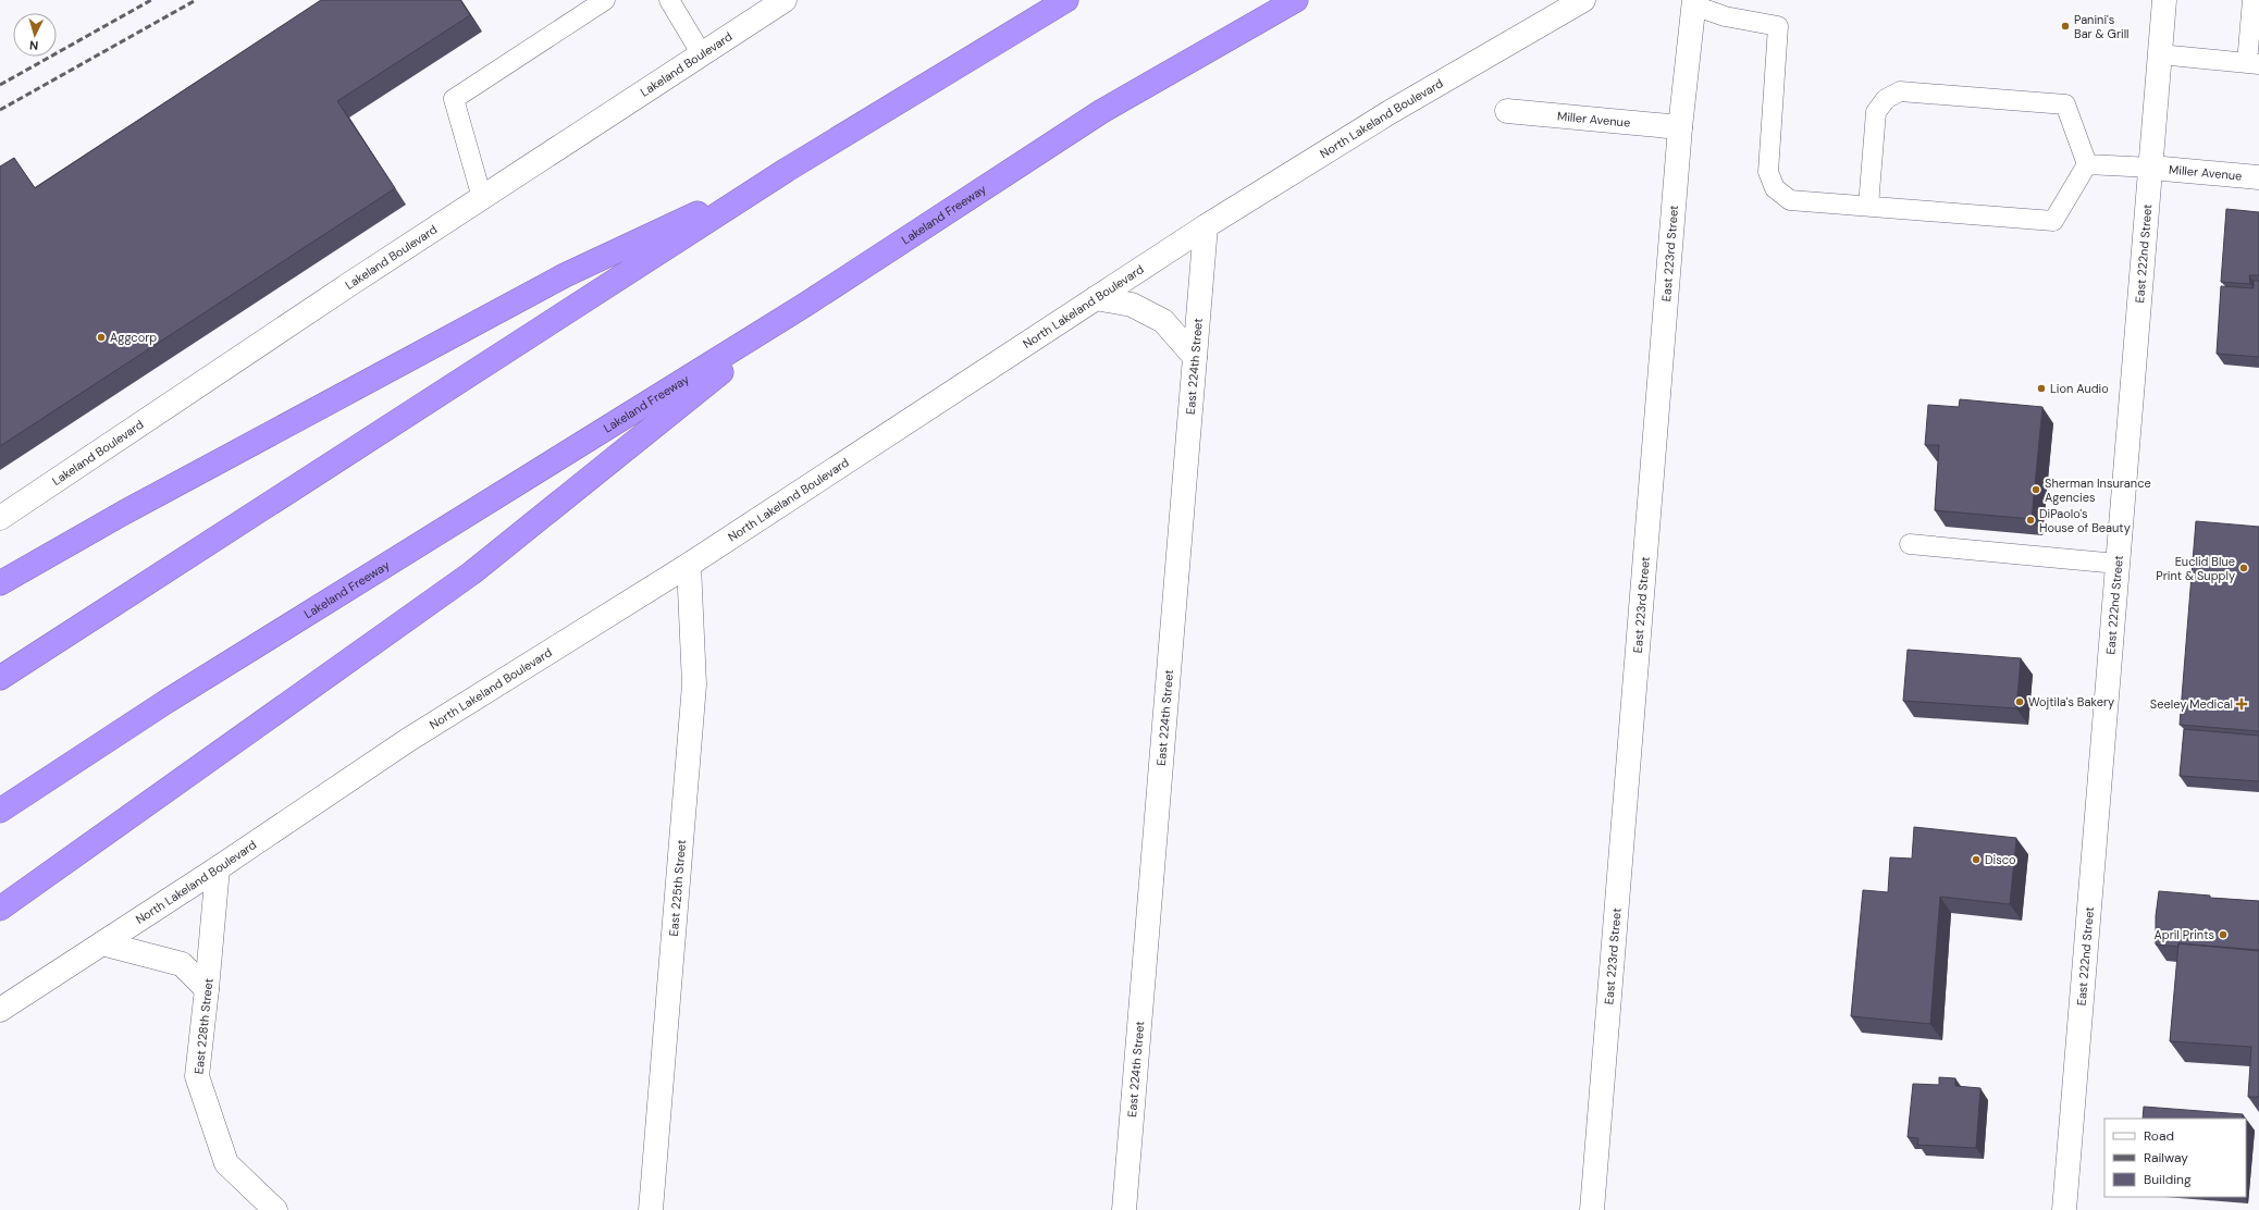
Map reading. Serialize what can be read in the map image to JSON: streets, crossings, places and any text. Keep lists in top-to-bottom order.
{
  "streets": {
    "highway": ["Lakeland Freeway"],
    "street": [
      "Lakeland Boulevard",
      "North Lakeland Boulevard",
      "Miller Avenue",
      "East 223rd Street",
      "East 222nd Street",
      "East 224th Street",
      "East 225th Street",
      "East 228th Street"
    ]
  },
  "crossings": [
    ["North Lakeland Boulevard", "East 224th Street"],
    ["North Lakeland Boulevard", "East 225th Street"],
    ["North Lakeland Boulevard", "East 228th Street"],
    ["Miller Avenue", "East 223rd Street"],
    ["Miller Avenue", "East 222nd Street"]
  ],
  "places": {
    "other": [
      "Panini's Bar & Grill",
      "Aggcorp",
      "Lion Audio",
      "Sherman Insurance Agencies",
      "DiPaolo's House of Beauty",
      "Euclid Blue Print & Supply",
      "Wojtila's Bakery",
      "Disco",
      "April Prints"
    ],
    "health": ["Seeley Medical"]
  },
  "legend": ["Road", "Railway", "Building"],
  "north": "bottom"
}
